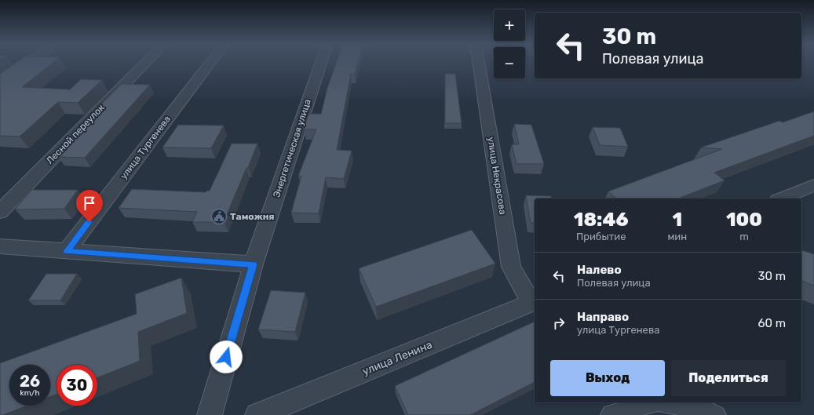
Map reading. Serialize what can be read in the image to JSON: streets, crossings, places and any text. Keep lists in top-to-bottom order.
{
  "streets": {
    "street": [
      "Лесной переулок",
      "улица Тургенева",
      "Энергетическая улица",
      "улица Некрасова",
      "улица Ленина"
    ]
  },
  "crossings": [
    ["улица Некрасова", "улица Ленина"]
  ],
  "places": {
    "public building": ["Таможня"]
  },
  "page": {
    "map_buttons": ["+", "−"],
    "turn": ["30 m", "Полевая улица"],
    "eta": [
      "18:46",
      "Прибытие",
      "1",
      "мин",
      "100",
      "m"
    ],
    "list": [
      {
        "name": "Налево",
        "note": "Полевая улица",
        "value": "30 m"
      },
      {
        "name": "Направо",
        "note": "улица Тургенева",
        "value": "60 m"
      }
    ],
    "buttons": ["Выход", "Поделиться"],
    "speed": "26 km/h",
    "limit": "30"
  }
}
